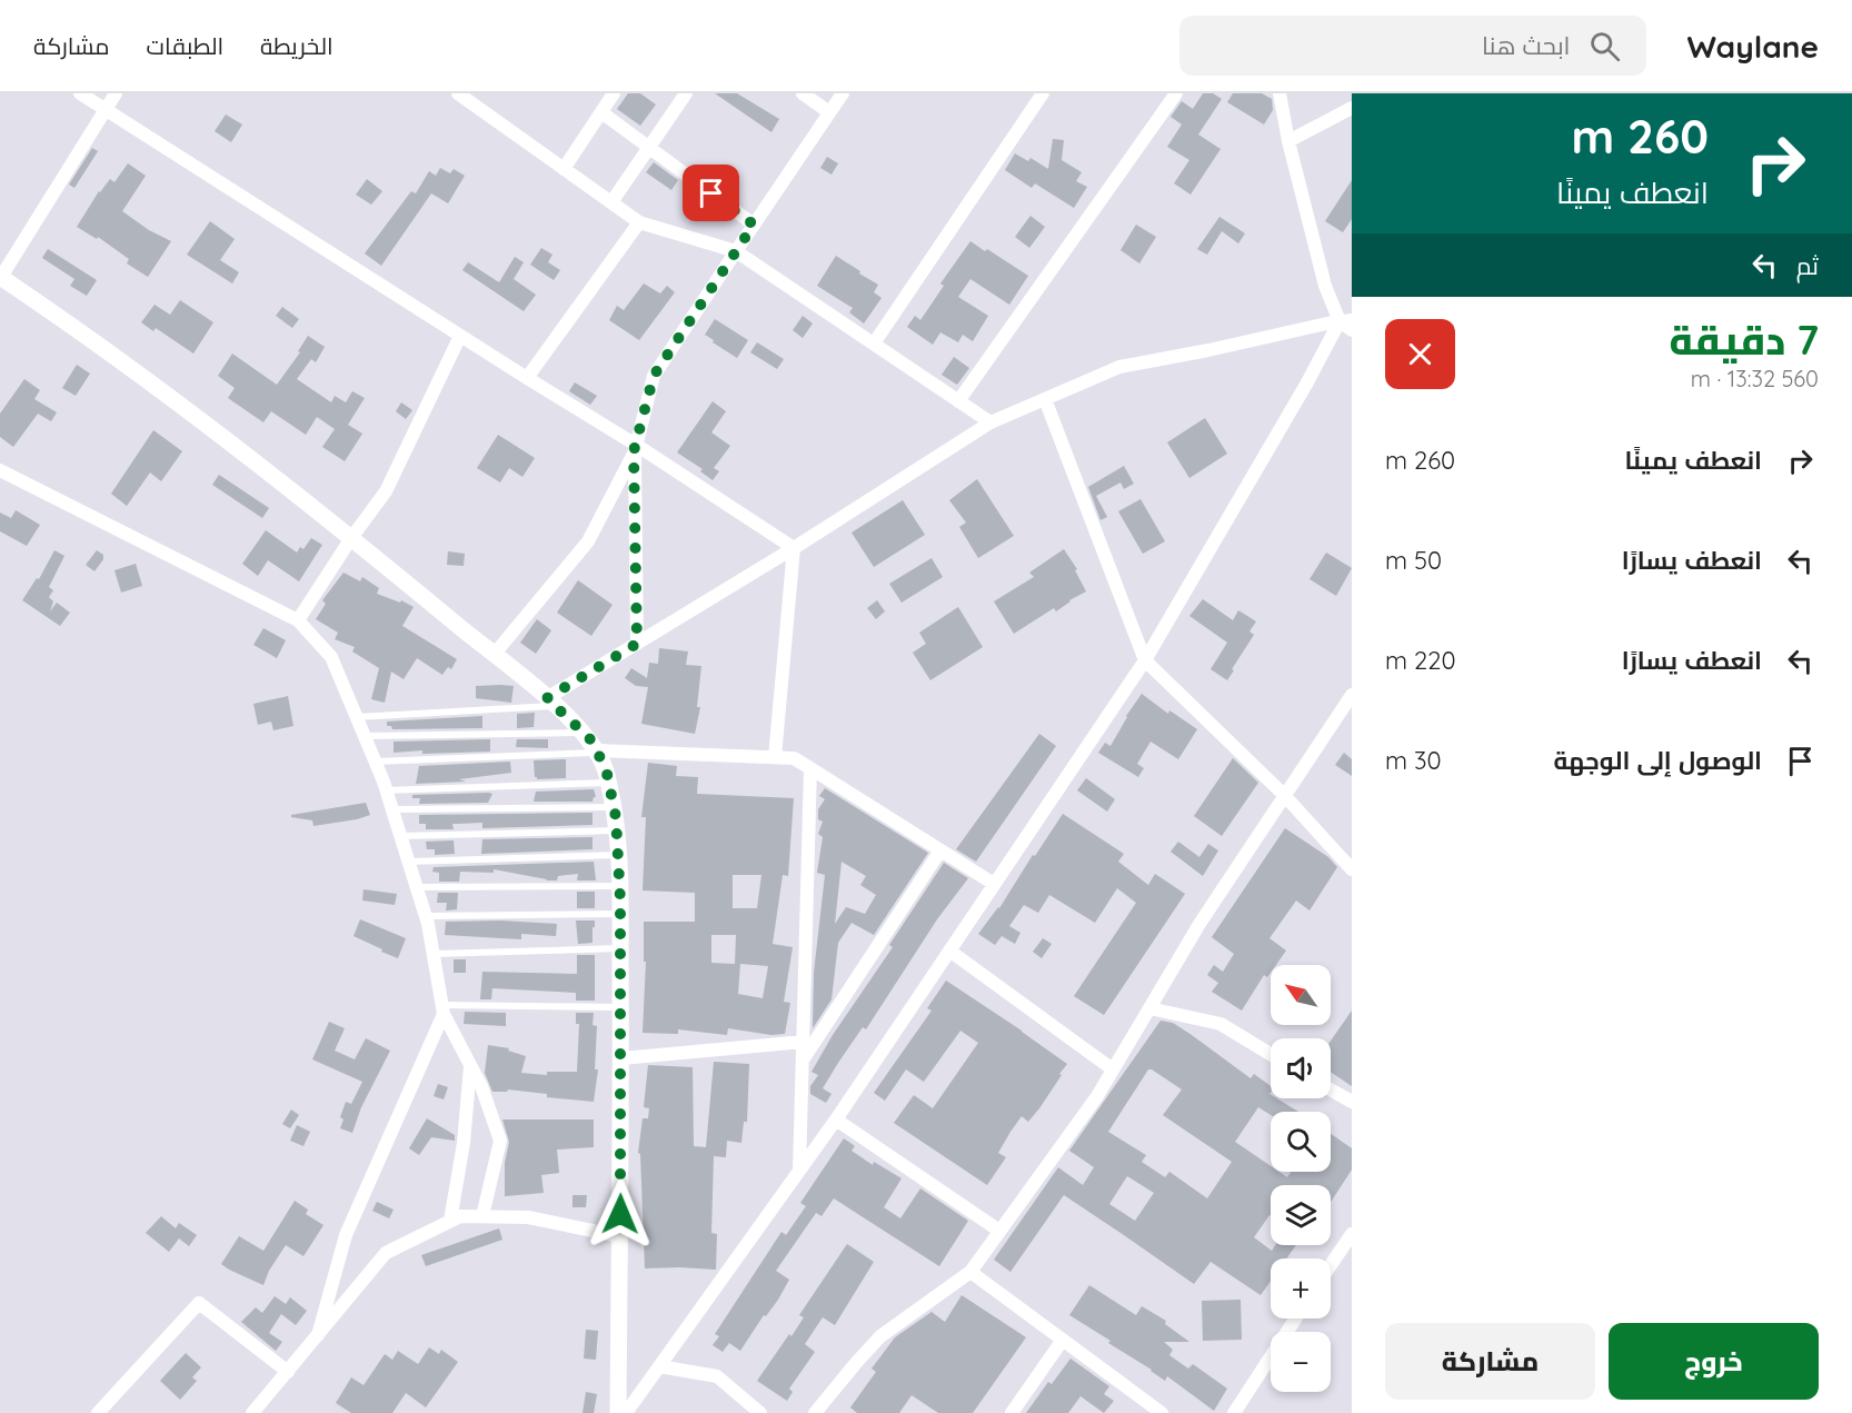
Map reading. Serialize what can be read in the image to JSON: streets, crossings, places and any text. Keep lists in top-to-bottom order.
{
  "north": "top left",
  "page": {
    "header": "Waylane",
    "search": "ابحث هنا",
    "nav": ["الخريطة", "الطبقات", "مشاركة"],
    "turn": ["260 m", "انعطف يمينًا"],
    "then": "ثم",
    "heading": ["7 دقيقة", "560 m · 13:32"],
    "list": [
      {
        "name": "انعطف يمينًا",
        "value": "260 m"
      },
      {
        "name": "انعطف يسارًا",
        "value": "50 m"
      },
      {
        "name": "انعطف يسارًا",
        "value": "220 m"
      },
      {
        "name": "الوصول إلى الوجهة",
        "value": "30 m"
      }
    ],
    "map_buttons": ["+", "−"],
    "buttons": ["خروج", "مشاركة"]
  }
}
